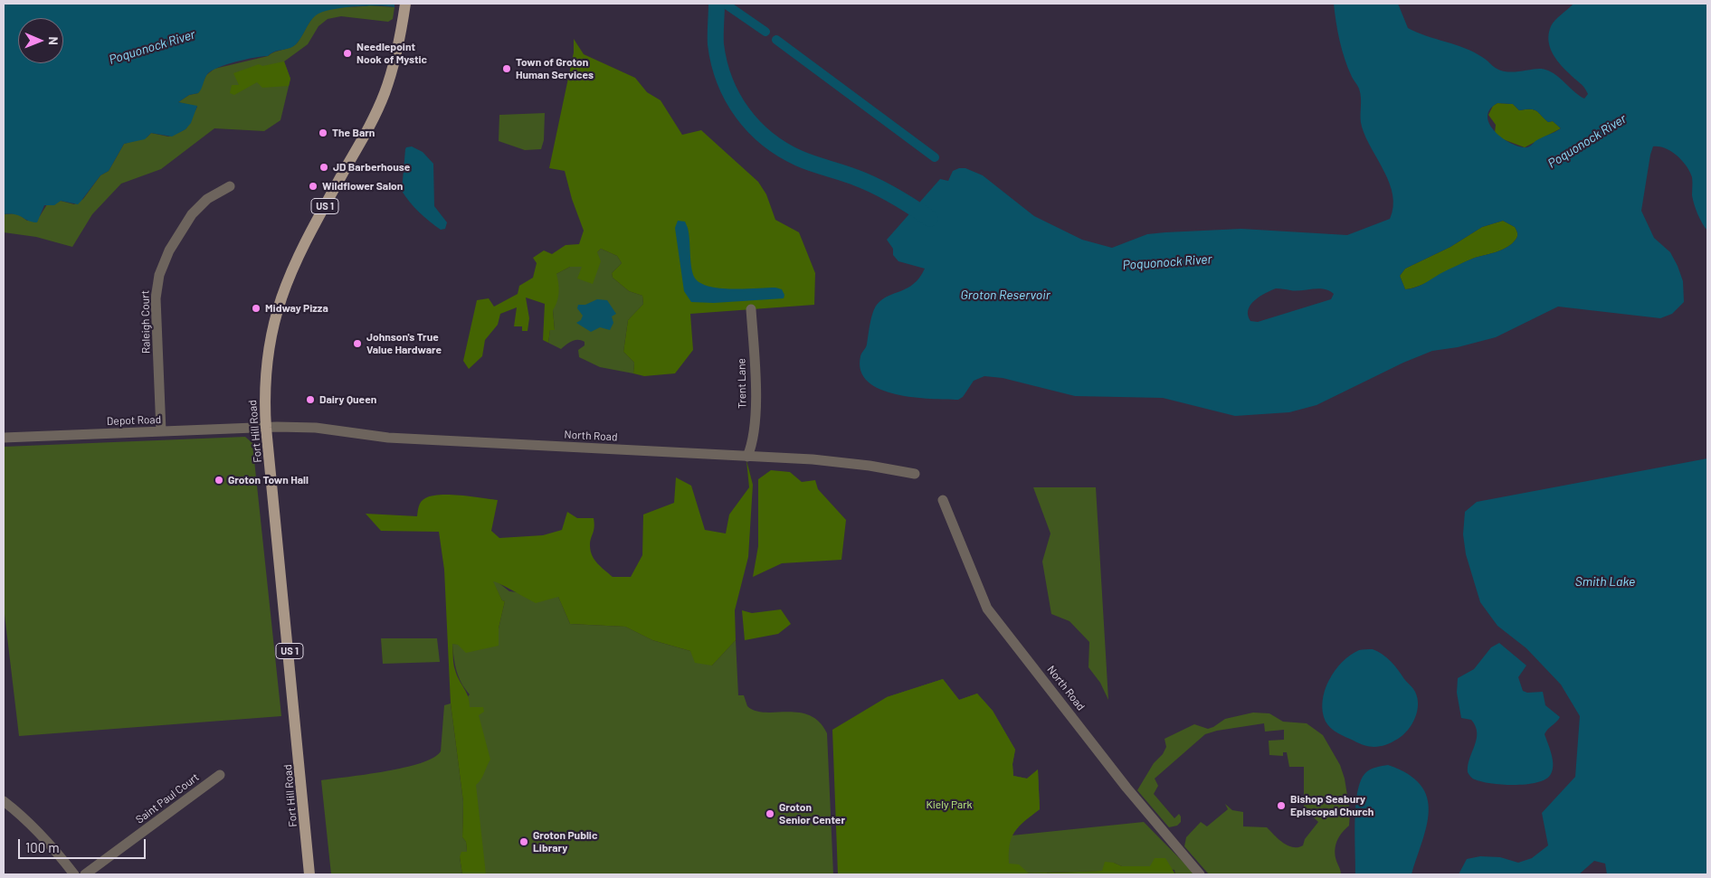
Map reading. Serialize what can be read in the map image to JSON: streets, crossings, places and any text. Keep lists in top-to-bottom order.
{
  "streets": {
    "main road": ["US 1", "Fort Hill Road"],
    "street": [
      "Raleigh Court",
      "Trent Lane",
      "Depot Road",
      "North Road",
      "Saint Paul Court"
    ]
  },
  "crossings": [
    ["Raleigh Court", "Depot Road"],
    ["Trent Lane", "North Road"],
    ["Depot Road", "Fort Hill Road"],
    ["Depot Road", "North Road"],
    ["Fort Hill Road", "North Road"]
  ],
  "water": ["Poquonock River", "Groton Reservoir", "Smith Lake"],
  "parks": ["Kiely Park"],
  "places": [
    "Needlepoint Nook of Mystic",
    "Town of Groton Human Services",
    "The Barn",
    "JD Barberhouse",
    "Wildflower Salon",
    "Midway Pizza",
    "Johnson's True Value Hardware",
    "Dairy Queen",
    "Groton Town Hall",
    "Bishop Seabury Episcopal Church",
    "Groton Senior Center",
    "Groton Public Library"
  ],
  "scale_bar": "100 m",
  "north": "right"
}
